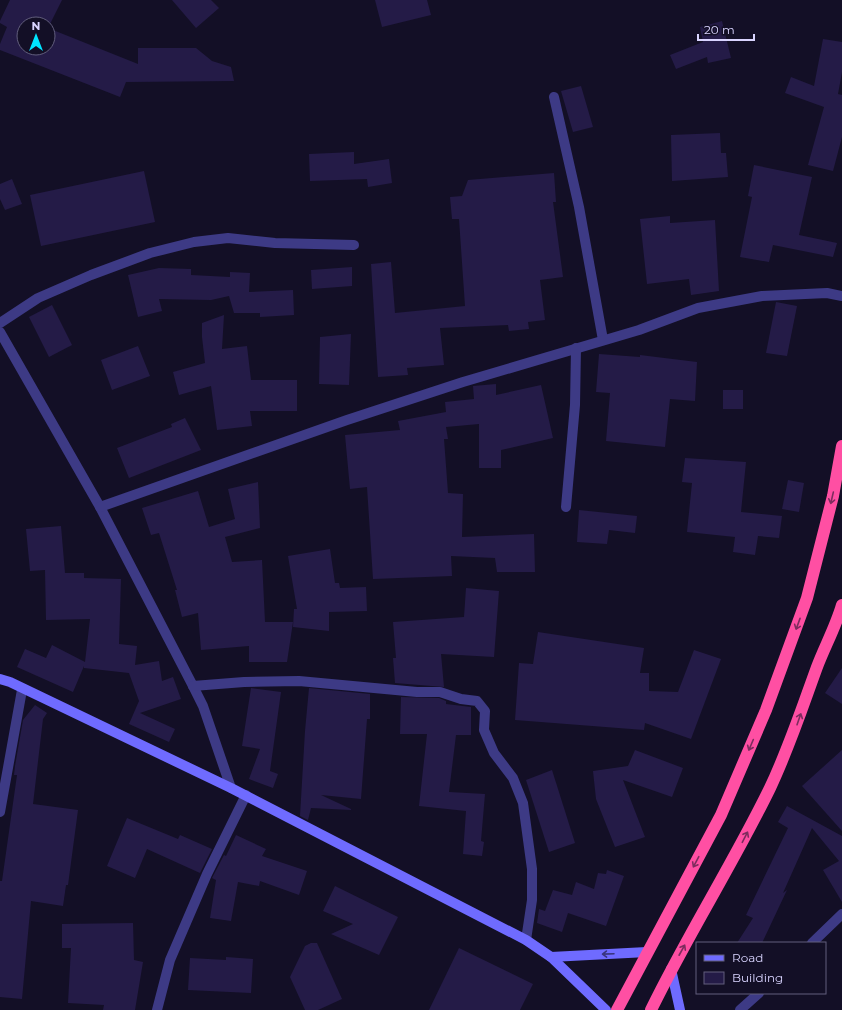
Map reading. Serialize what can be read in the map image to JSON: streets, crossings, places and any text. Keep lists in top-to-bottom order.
{
  "legend": ["Road", "Building"],
  "scale_bar": "20 m",
  "north": "top"
}
